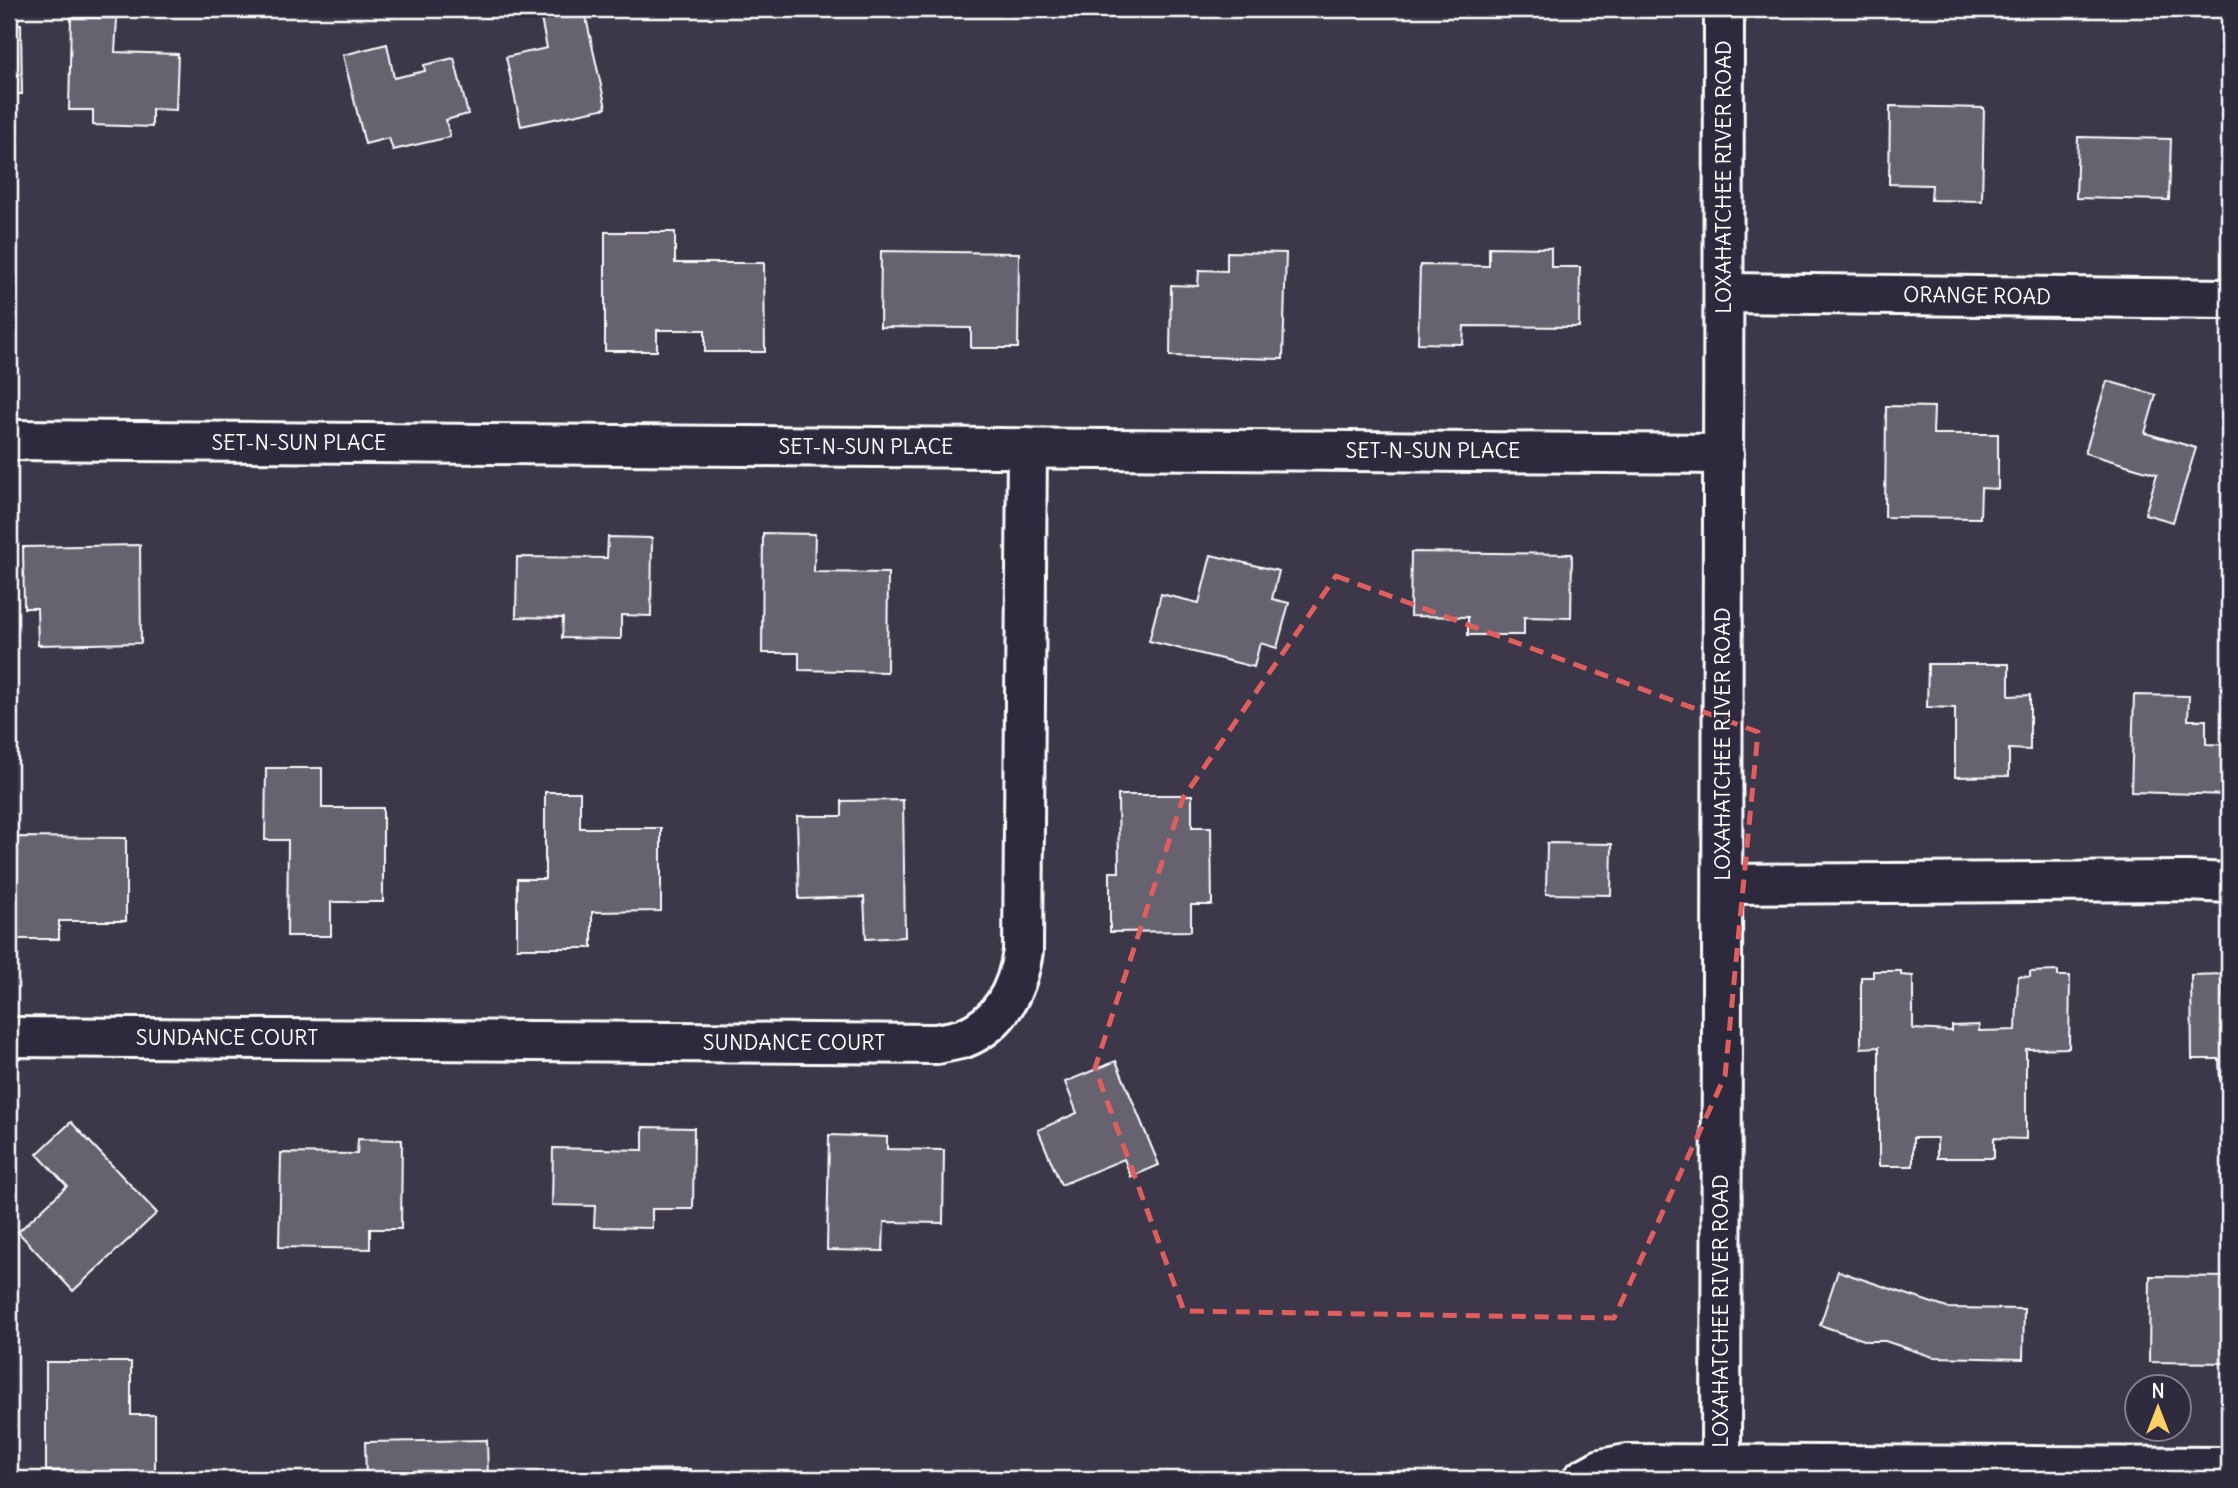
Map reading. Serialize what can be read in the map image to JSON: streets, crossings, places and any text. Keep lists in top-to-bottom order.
{
  "streets": {
    "street": [
      "LOXAHATCHEE RIVER ROAD",
      "ORANGE ROAD",
      "SET-N-SUN PLACE",
      "SUNDANCE COURT"
    ]
  },
  "crossings": [
    ["LOXAHATCHEE RIVER ROAD", "ORANGE ROAD"],
    ["LOXAHATCHEE RIVER ROAD", "SET-N-SUN PLACE"],
    ["SET-N-SUN PLACE", "SUNDANCE COURT"]
  ],
  "north": "top"
}
